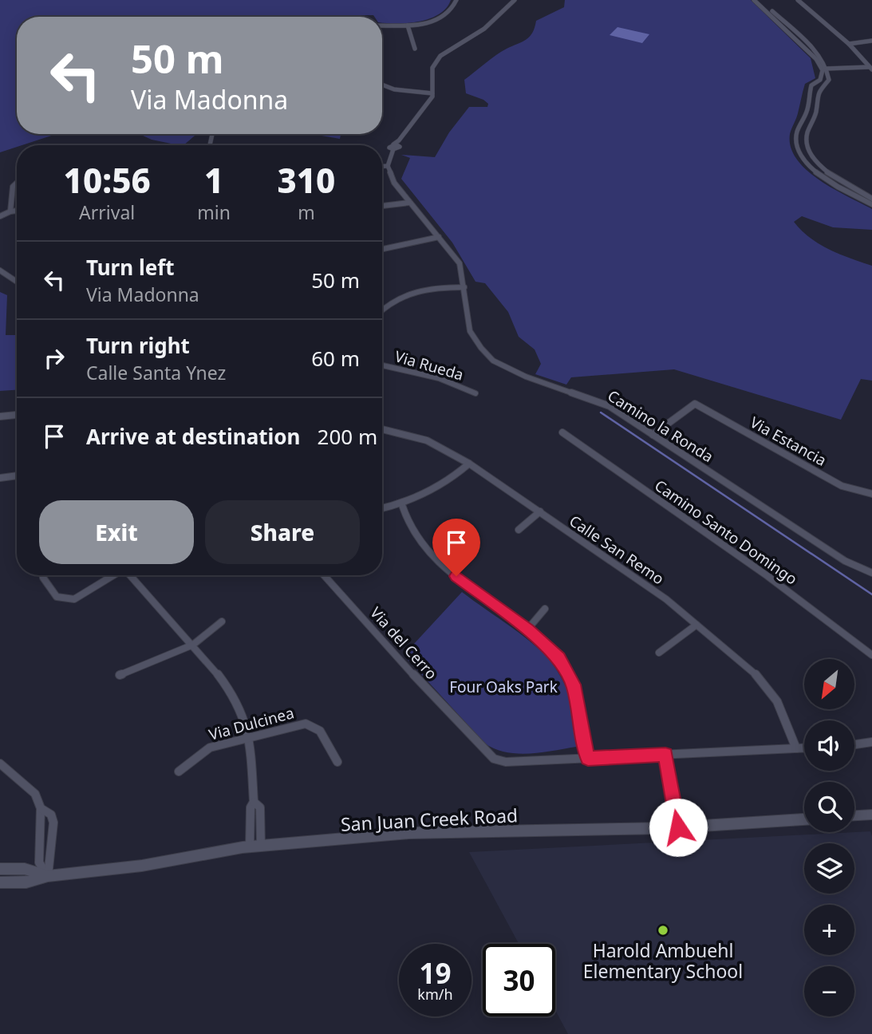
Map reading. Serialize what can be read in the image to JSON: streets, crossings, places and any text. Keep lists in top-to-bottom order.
{
  "streets": {
    "street": [
      "Via Rueda",
      "Camino la Ronda",
      "Via Estancia",
      "Camino Santo Domingo",
      "Calle San Remo",
      "Via del Cerro",
      "Via Dulcinea",
      "San Juan Creek Road"
    ]
  },
  "crossings": [
    ["Camino la Ronda", "Via Estancia"]
  ],
  "parks": ["Four Oaks Park"],
  "places": ["Harold Ambuehl Elementary School"],
  "north": "bottom left",
  "page": {
    "turn": ["50 m", "Via Madonna"],
    "eta": [
      "10:56",
      "Arrival",
      "1",
      "min",
      "310",
      "m"
    ],
    "list": [
      {
        "name": "Turn left",
        "note": "Via Madonna",
        "value": "50 m"
      },
      {
        "name": "Turn right",
        "note": "Calle Santa Ynez",
        "value": "60 m"
      },
      {
        "name": "Arrive at destination",
        "value": "200 m"
      }
    ],
    "buttons": ["Exit", "Share"],
    "map_buttons": ["+", "−"],
    "speed": "19 km/h",
    "limit": "30"
  }
}
